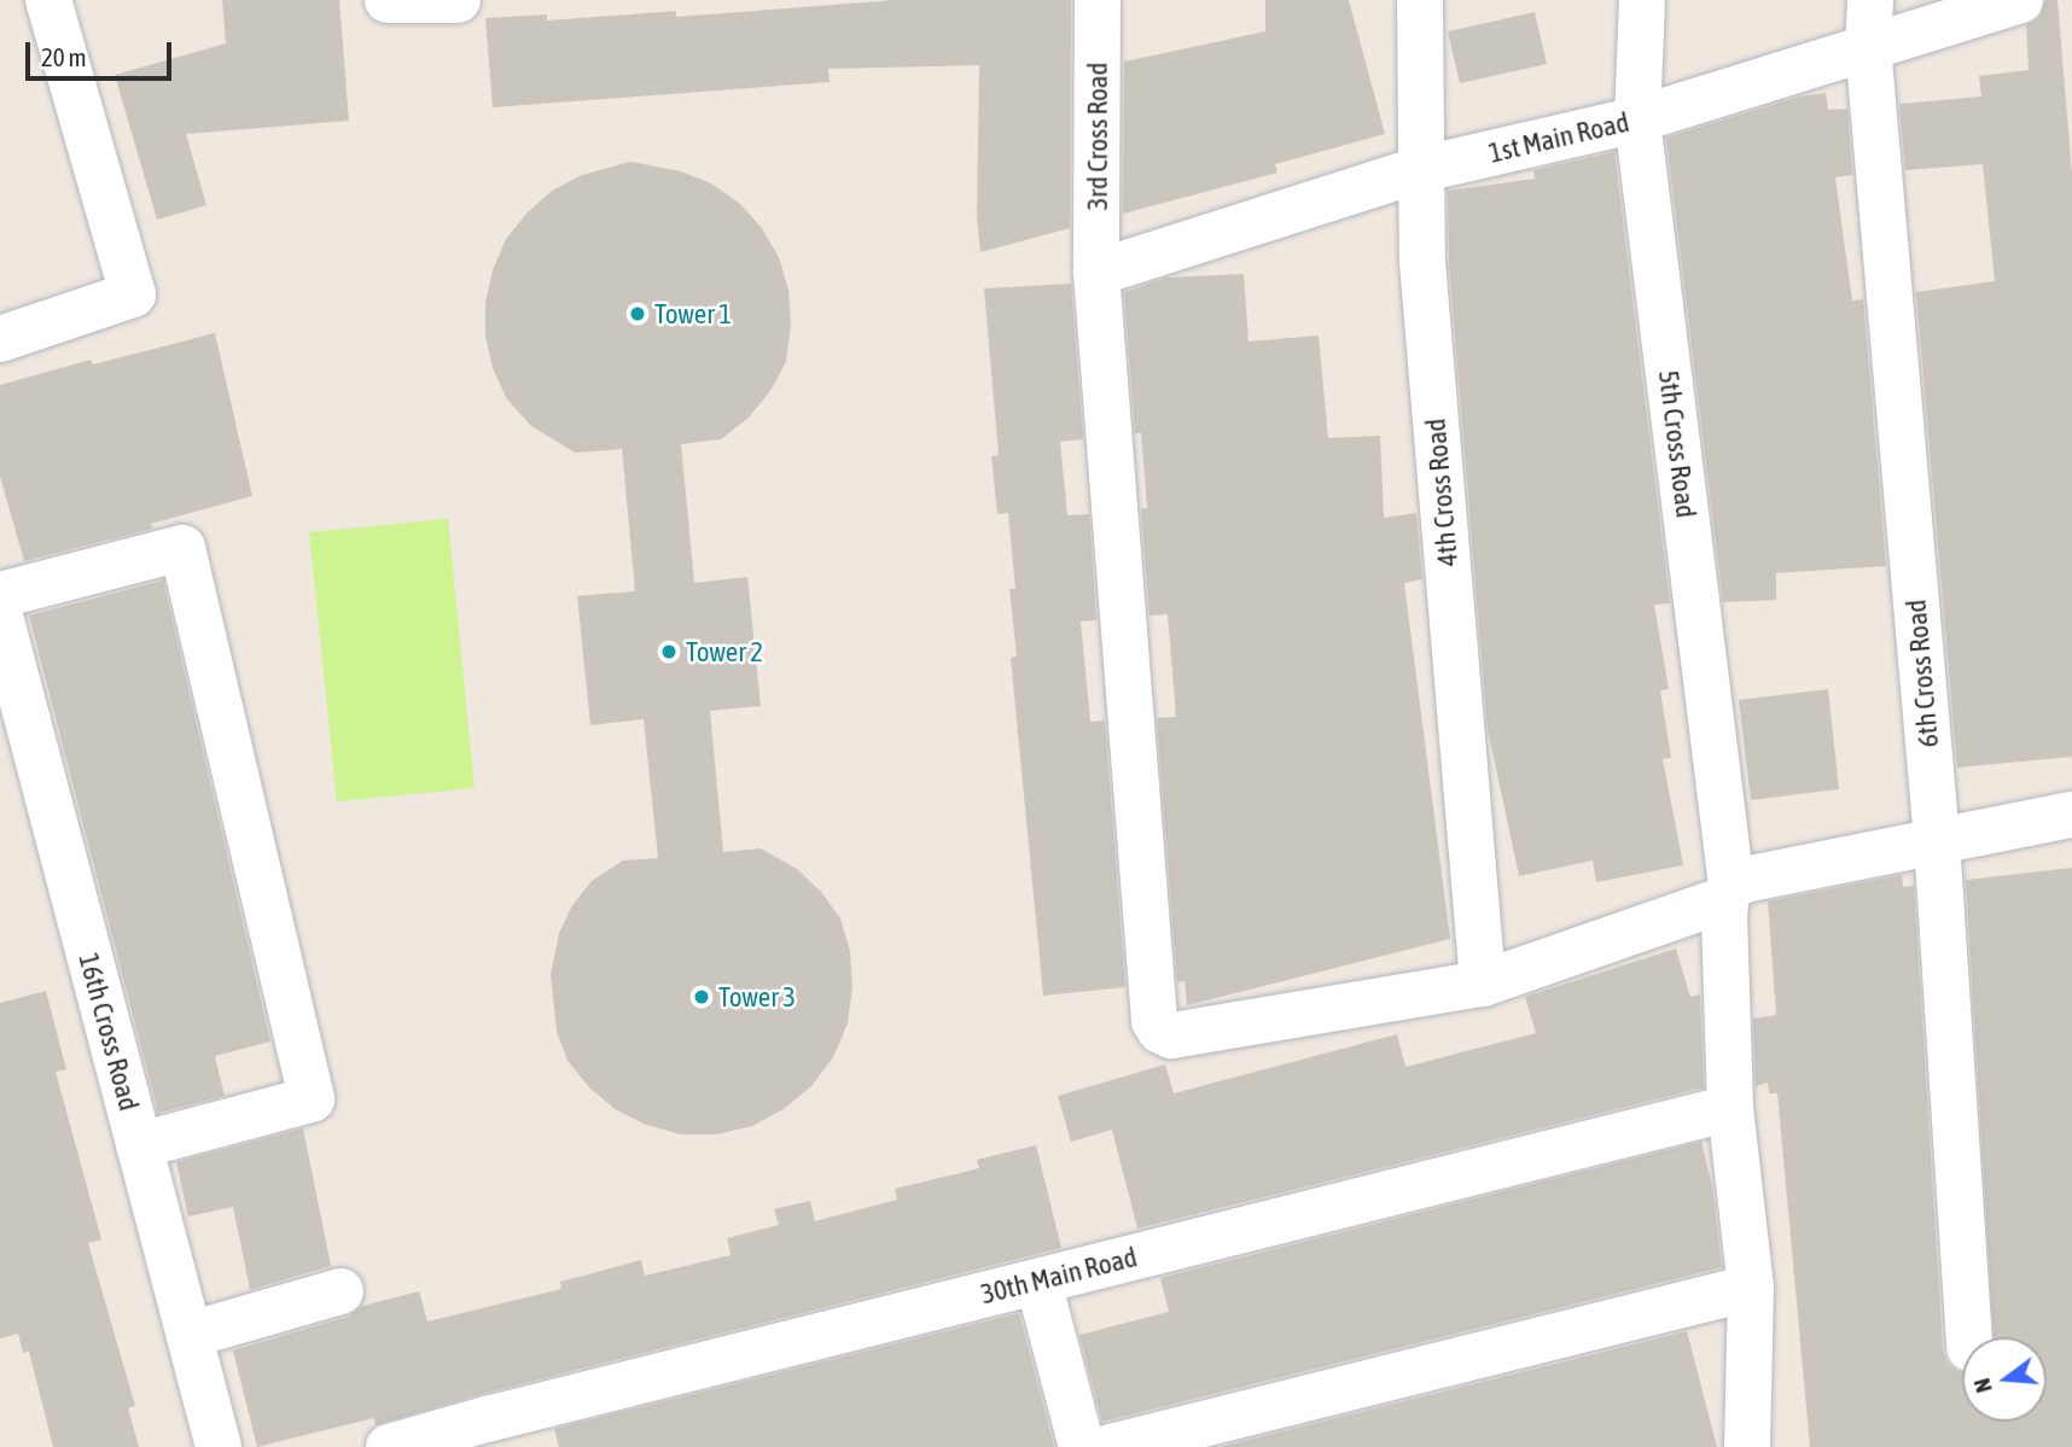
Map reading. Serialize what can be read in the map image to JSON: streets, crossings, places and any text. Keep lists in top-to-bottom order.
{
  "streets": {
    "street": [
      "3rd Cross Road",
      "1st Main Road",
      "5th Cross Road",
      "4th Cross Road",
      "6th Cross Road",
      "16th Cross Road",
      "30th Main Road"
    ]
  },
  "crossings": [
    ["3rd Cross Road", "1st Main Road"],
    ["3rd Cross Road", "4th Cross Road"],
    ["1st Main Road", "5th Cross Road"],
    ["1st Main Road", "4th Cross Road"],
    ["1st Main Road", "6th Cross Road"],
    ["5th Cross Road", "30th Main Road"]
  ],
  "places": ["Tower 1", "Tower 2", "Tower 3"],
  "scale_bar": "20 m",
  "north": "left"
}
